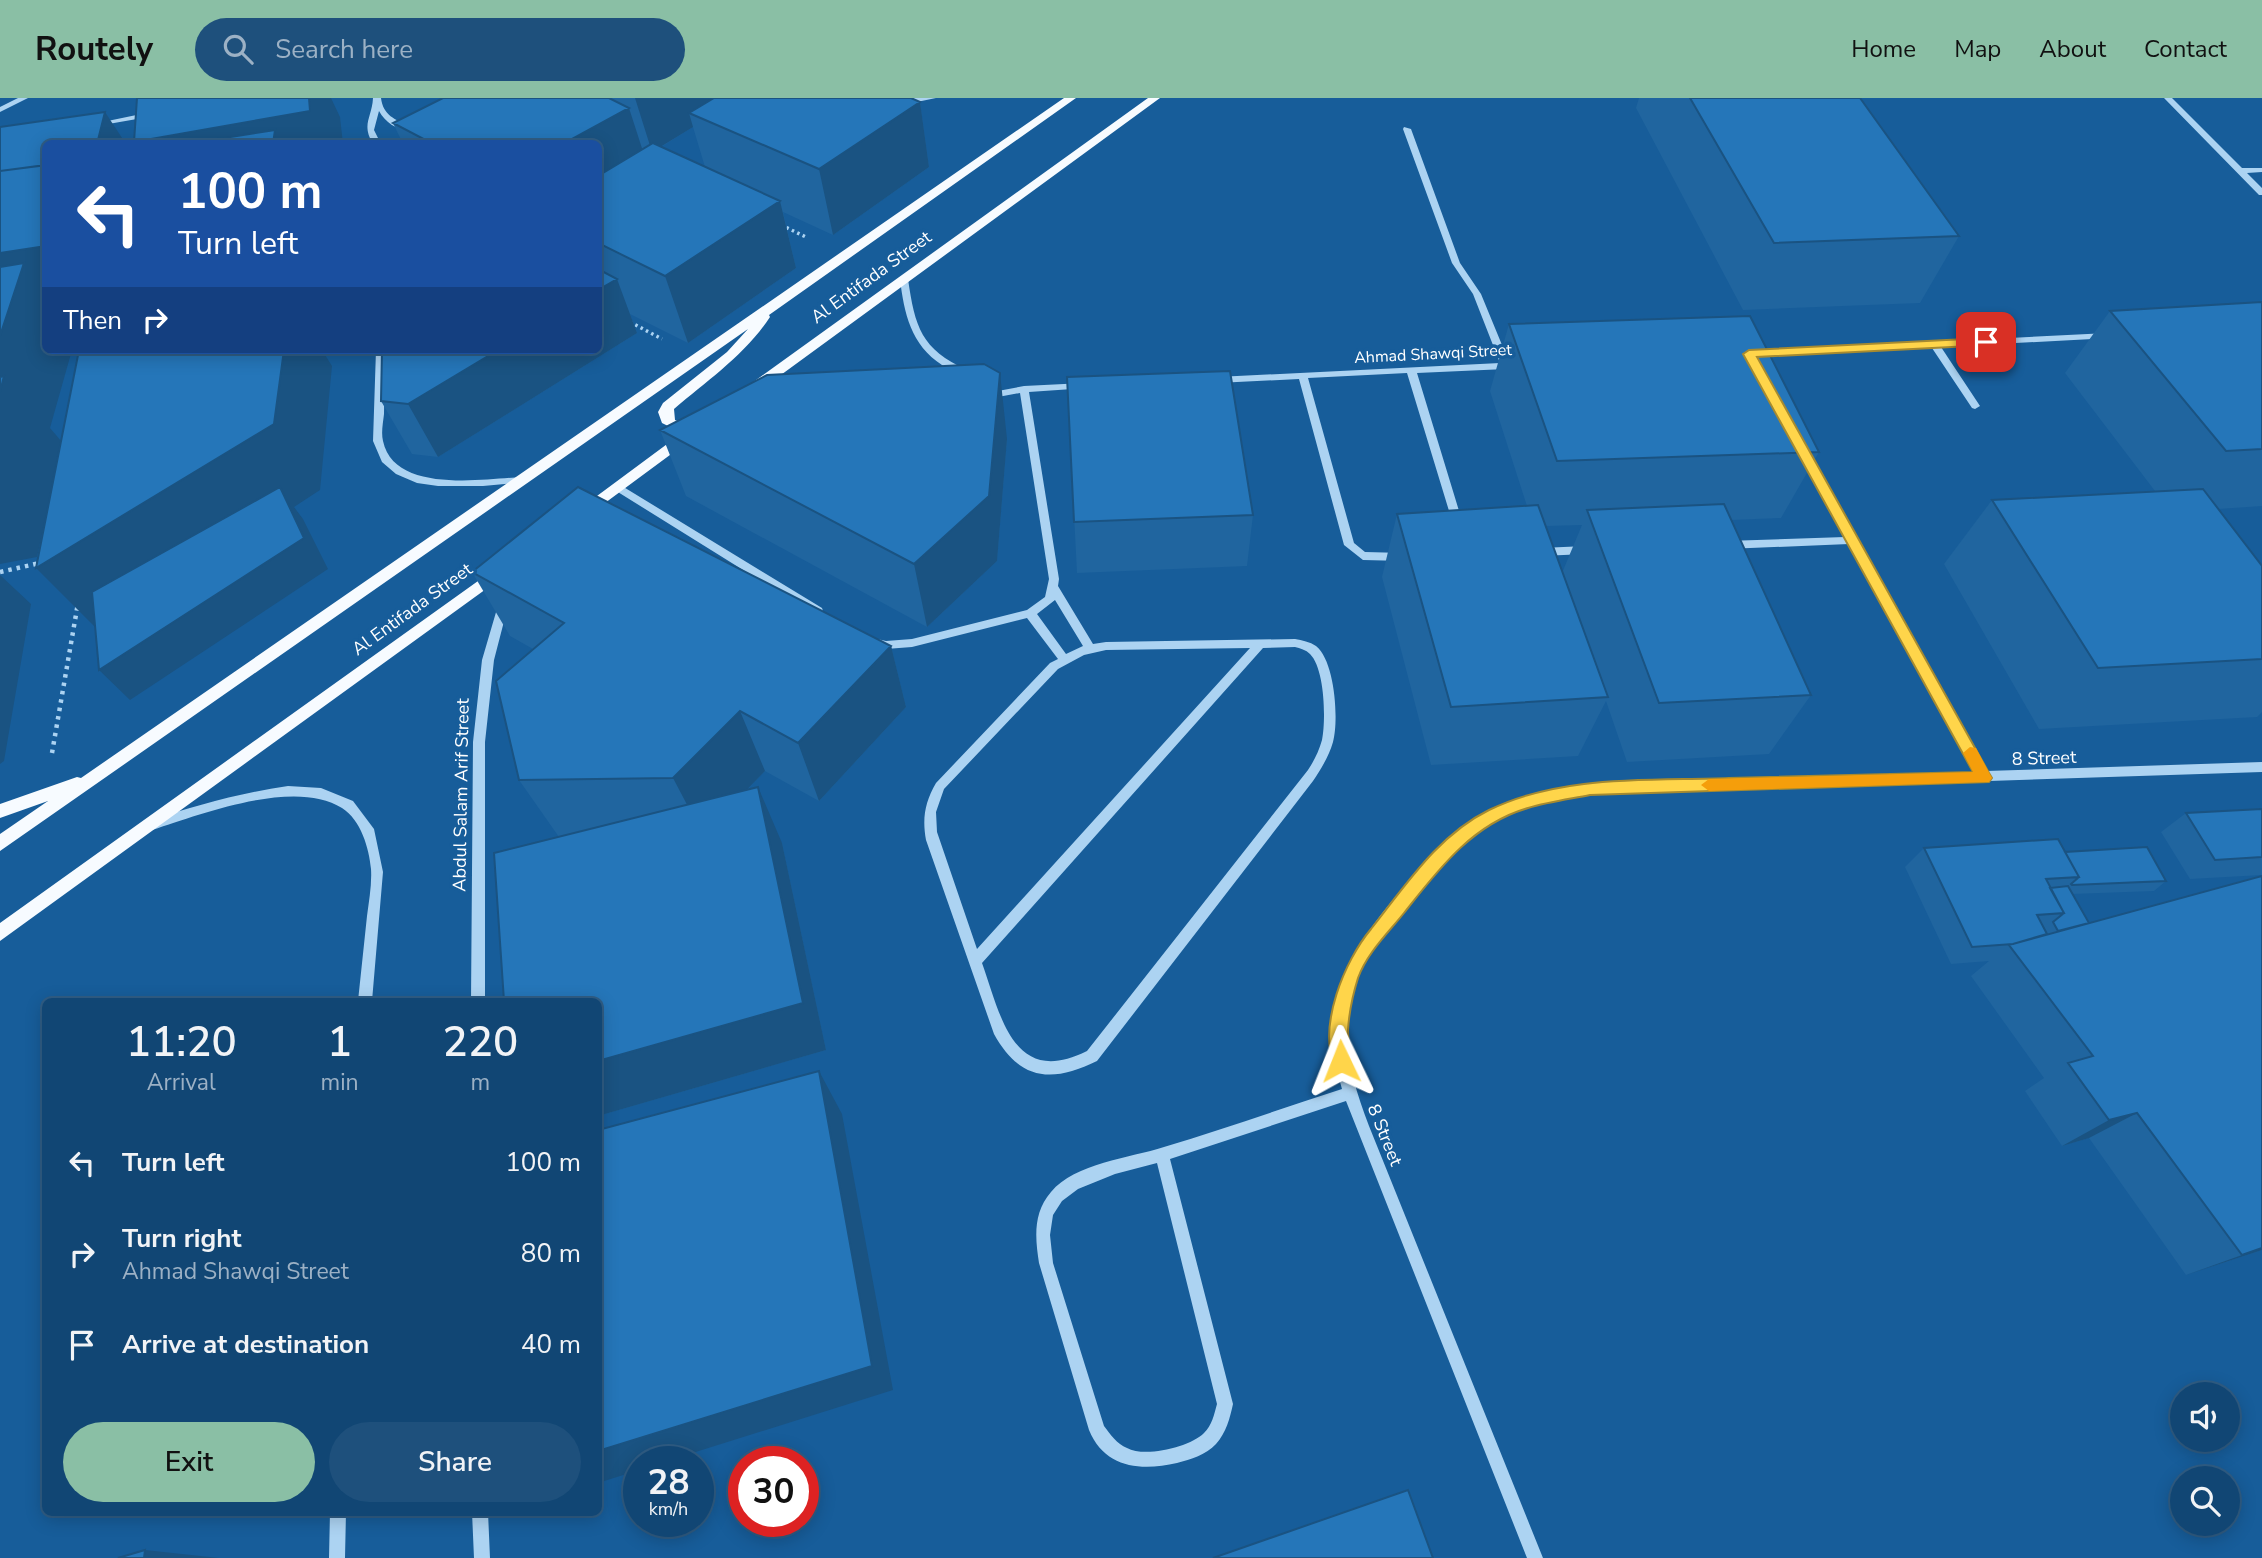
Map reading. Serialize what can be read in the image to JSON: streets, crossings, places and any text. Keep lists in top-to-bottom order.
{
  "streets": {
    "main road": ["Al Entifada Street"],
    "street": ["Ahmad Shawqi Street", "8 Street", "Abdul Salam Arif Street"]
  },
  "page": {
    "header": "Routely",
    "search": "Search here",
    "nav": [
      "Home",
      "Map",
      "About",
      "Contact"
    ],
    "turn": ["100 m", "Turn left"],
    "then": "Then",
    "eta": [
      "11:20",
      "Arrival",
      "1",
      "min",
      "220",
      "m"
    ],
    "list": [
      {
        "name": "Turn left",
        "value": "100 m"
      },
      {
        "name": "Turn right",
        "note": "Ahmad Shawqi Street",
        "value": "80 m"
      },
      {
        "name": "Arrive at destination",
        "value": "40 m"
      }
    ],
    "buttons": ["Exit", "Share"],
    "speed": "28 km/h",
    "limit": "30"
  }
}
